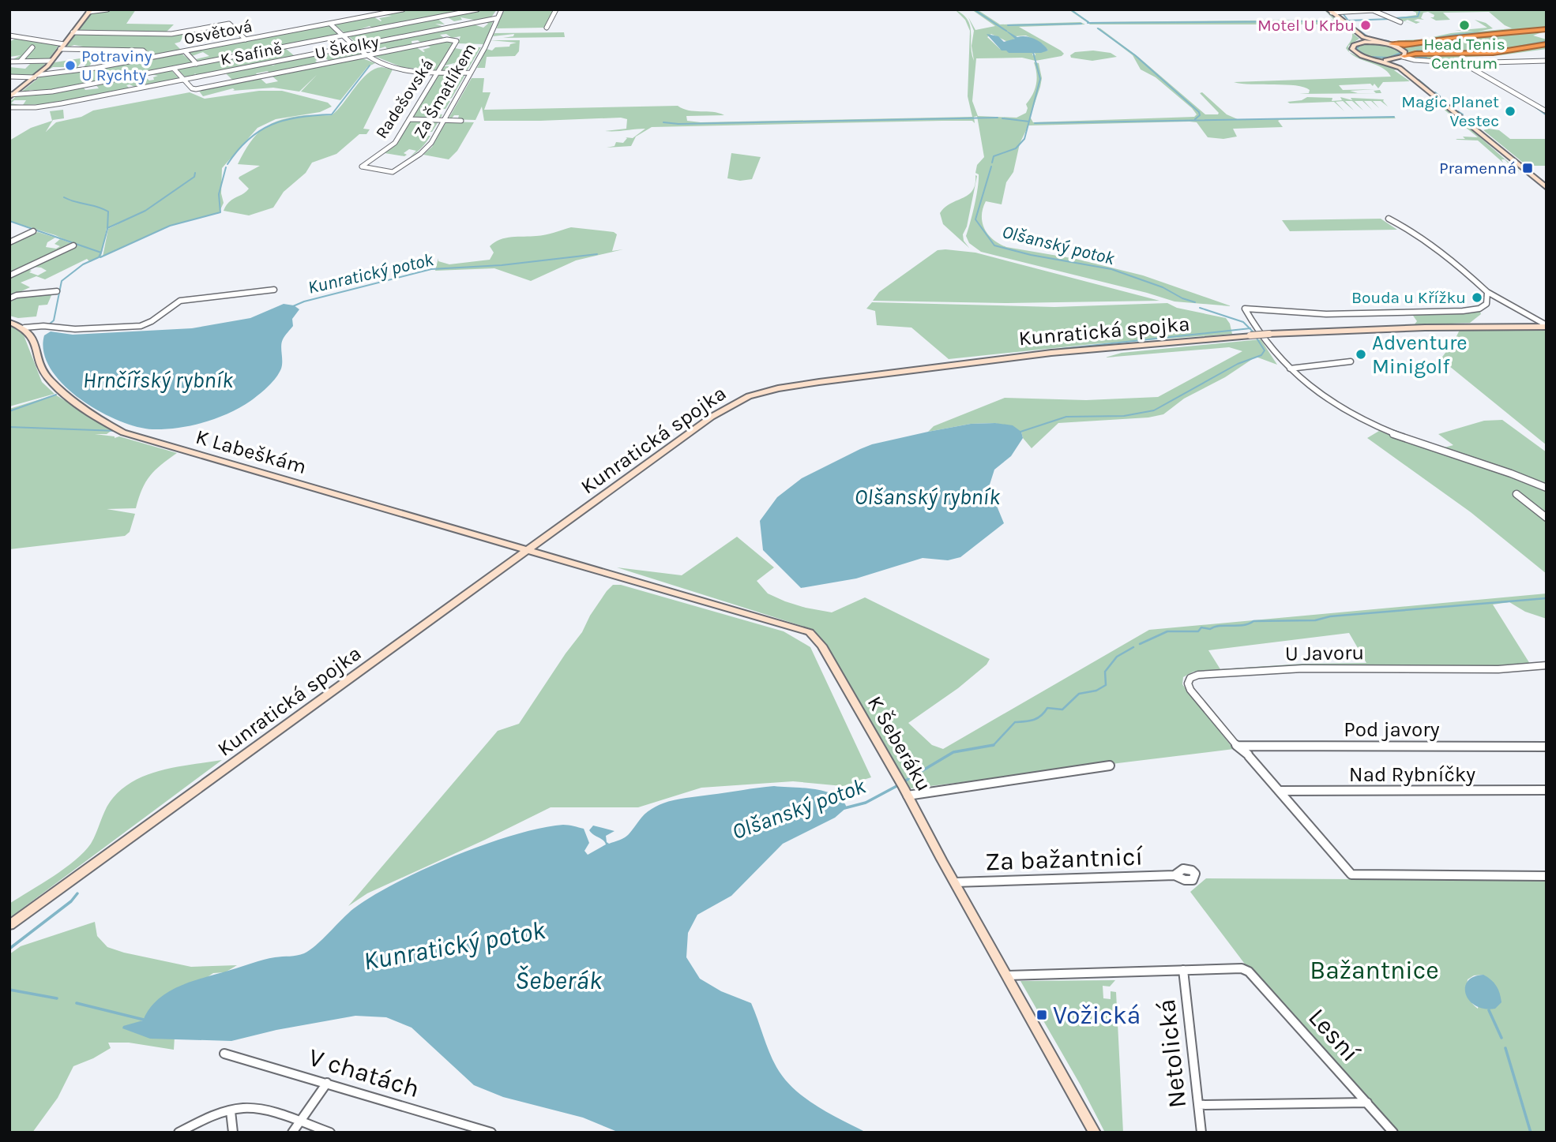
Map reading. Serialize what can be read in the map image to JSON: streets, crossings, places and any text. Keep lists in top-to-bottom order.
{
  "streets": {
    "main road": ["Kunratická spojka", "K Labeškám", "K Šeberáku"],
    "street": [
      "Osvětová",
      "U Školky",
      "K Safině",
      "Za Šmatlíkem",
      "Radešovská",
      "U Javoru",
      "Pod javory",
      "Nad Rybníčky",
      "Za bažantnicí",
      "Lesní",
      "Netolická",
      "V chatách"
    ]
  },
  "crossings": [
    ["U Školky", "K Safině"],
    ["U Školky", "Radešovská"],
    ["K Safině", "Za Šmatlíkem"],
    ["Za Šmatlíkem", "Radešovská"],
    ["Kunratická spojka", "K Labeškám"],
    ["Kunratická spojka", "K Šeberáku"],
    ["K Labeškám", "K Šeberáku"],
    ["U Javoru", "Pod javory"],
    ["K Šeberáku", "Za bažantnicí"],
    ["Lesní", "Netolická"]
  ],
  "water": [
    "Olšanský potok",
    "Kunratický potok",
    "Hrnčířský rybník",
    "Olšanský rybník",
    "Šeberák"
  ],
  "parks": ["Bažantnice"],
  "places": {
    "other": [
      "Motel U Krbu",
      "Head Tenis Centrum",
      "Potraviny U Rychty",
      "Magic Planet Vestec",
      "Bouda u Křížku",
      "Adventure Minigolf"
    ],
    "transit": ["Pramenná", "Vožická"]
  }
}
